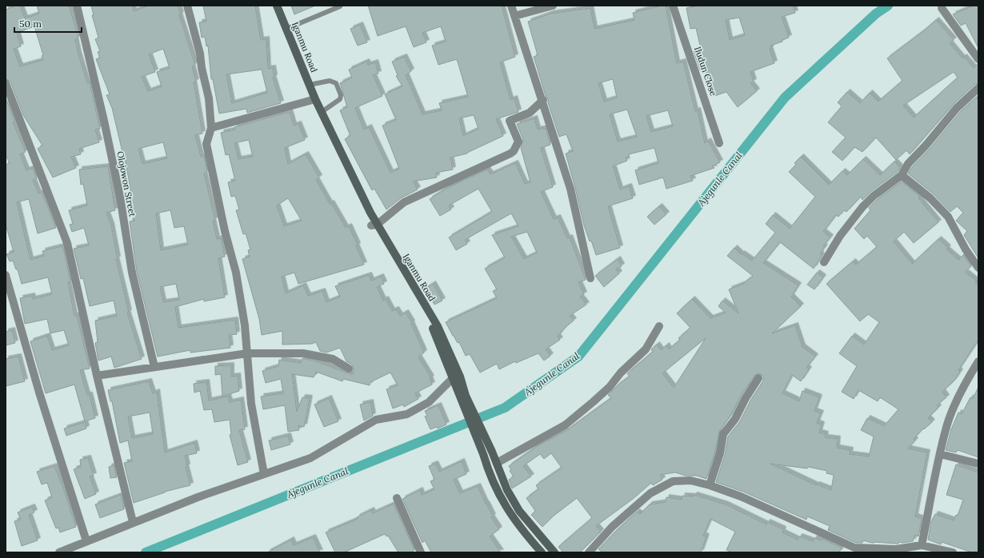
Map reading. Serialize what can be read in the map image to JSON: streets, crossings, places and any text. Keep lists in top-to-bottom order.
{
  "streets": {
    "main road": ["Iganmu Road"],
    "street": ["Iludun Close", "Olojowon Street"]
  },
  "water": ["Ajegunle Canal"],
  "scale_bar": "50 m"
}
